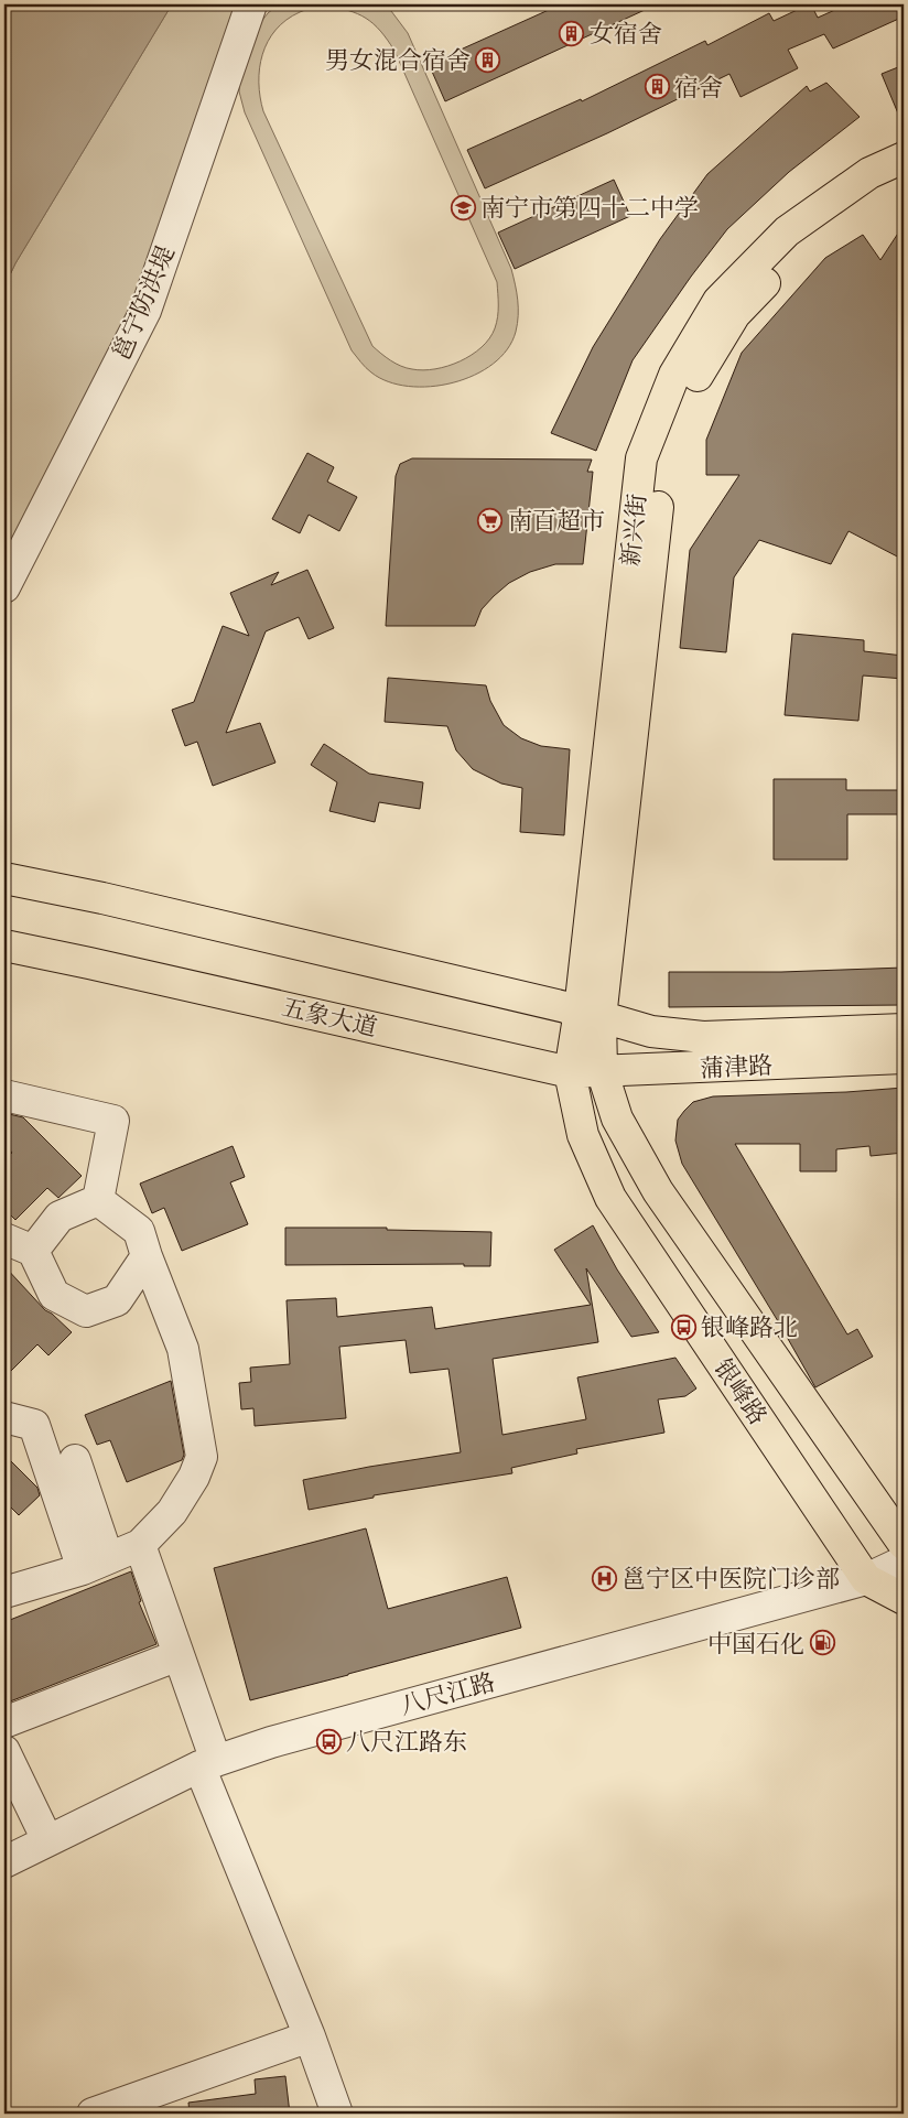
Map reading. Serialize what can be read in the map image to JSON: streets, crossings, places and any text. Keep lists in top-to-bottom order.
{
  "streets": {
    "main road": [
      "新兴街",
      "五象大道",
      "蒲津路",
      "银峰路"
    ],
    "street": ["邕宁防洪堤", "八尺江路"]
  },
  "crossings": [
    ["新兴街", "蒲津路"],
    ["新兴街", "银峰路"],
    ["五象大道", "蒲津路"],
    ["五象大道", "银峰路"],
    ["蒲津路", "银峰路"],
    ["银峰路", "八尺江路"]
  ],
  "places": {
    "building": ["女宿舍", "男女混合宿舍", "宿舍"],
    "school or university": ["南宁市第四十二中学"],
    "supermarket": ["南百超市"],
    "bus stop": ["银峰路北", "八尺江路东"],
    "hospital": ["邕宁区中医院门诊部"],
    "fuel station": ["中国石化"]
  }
}
